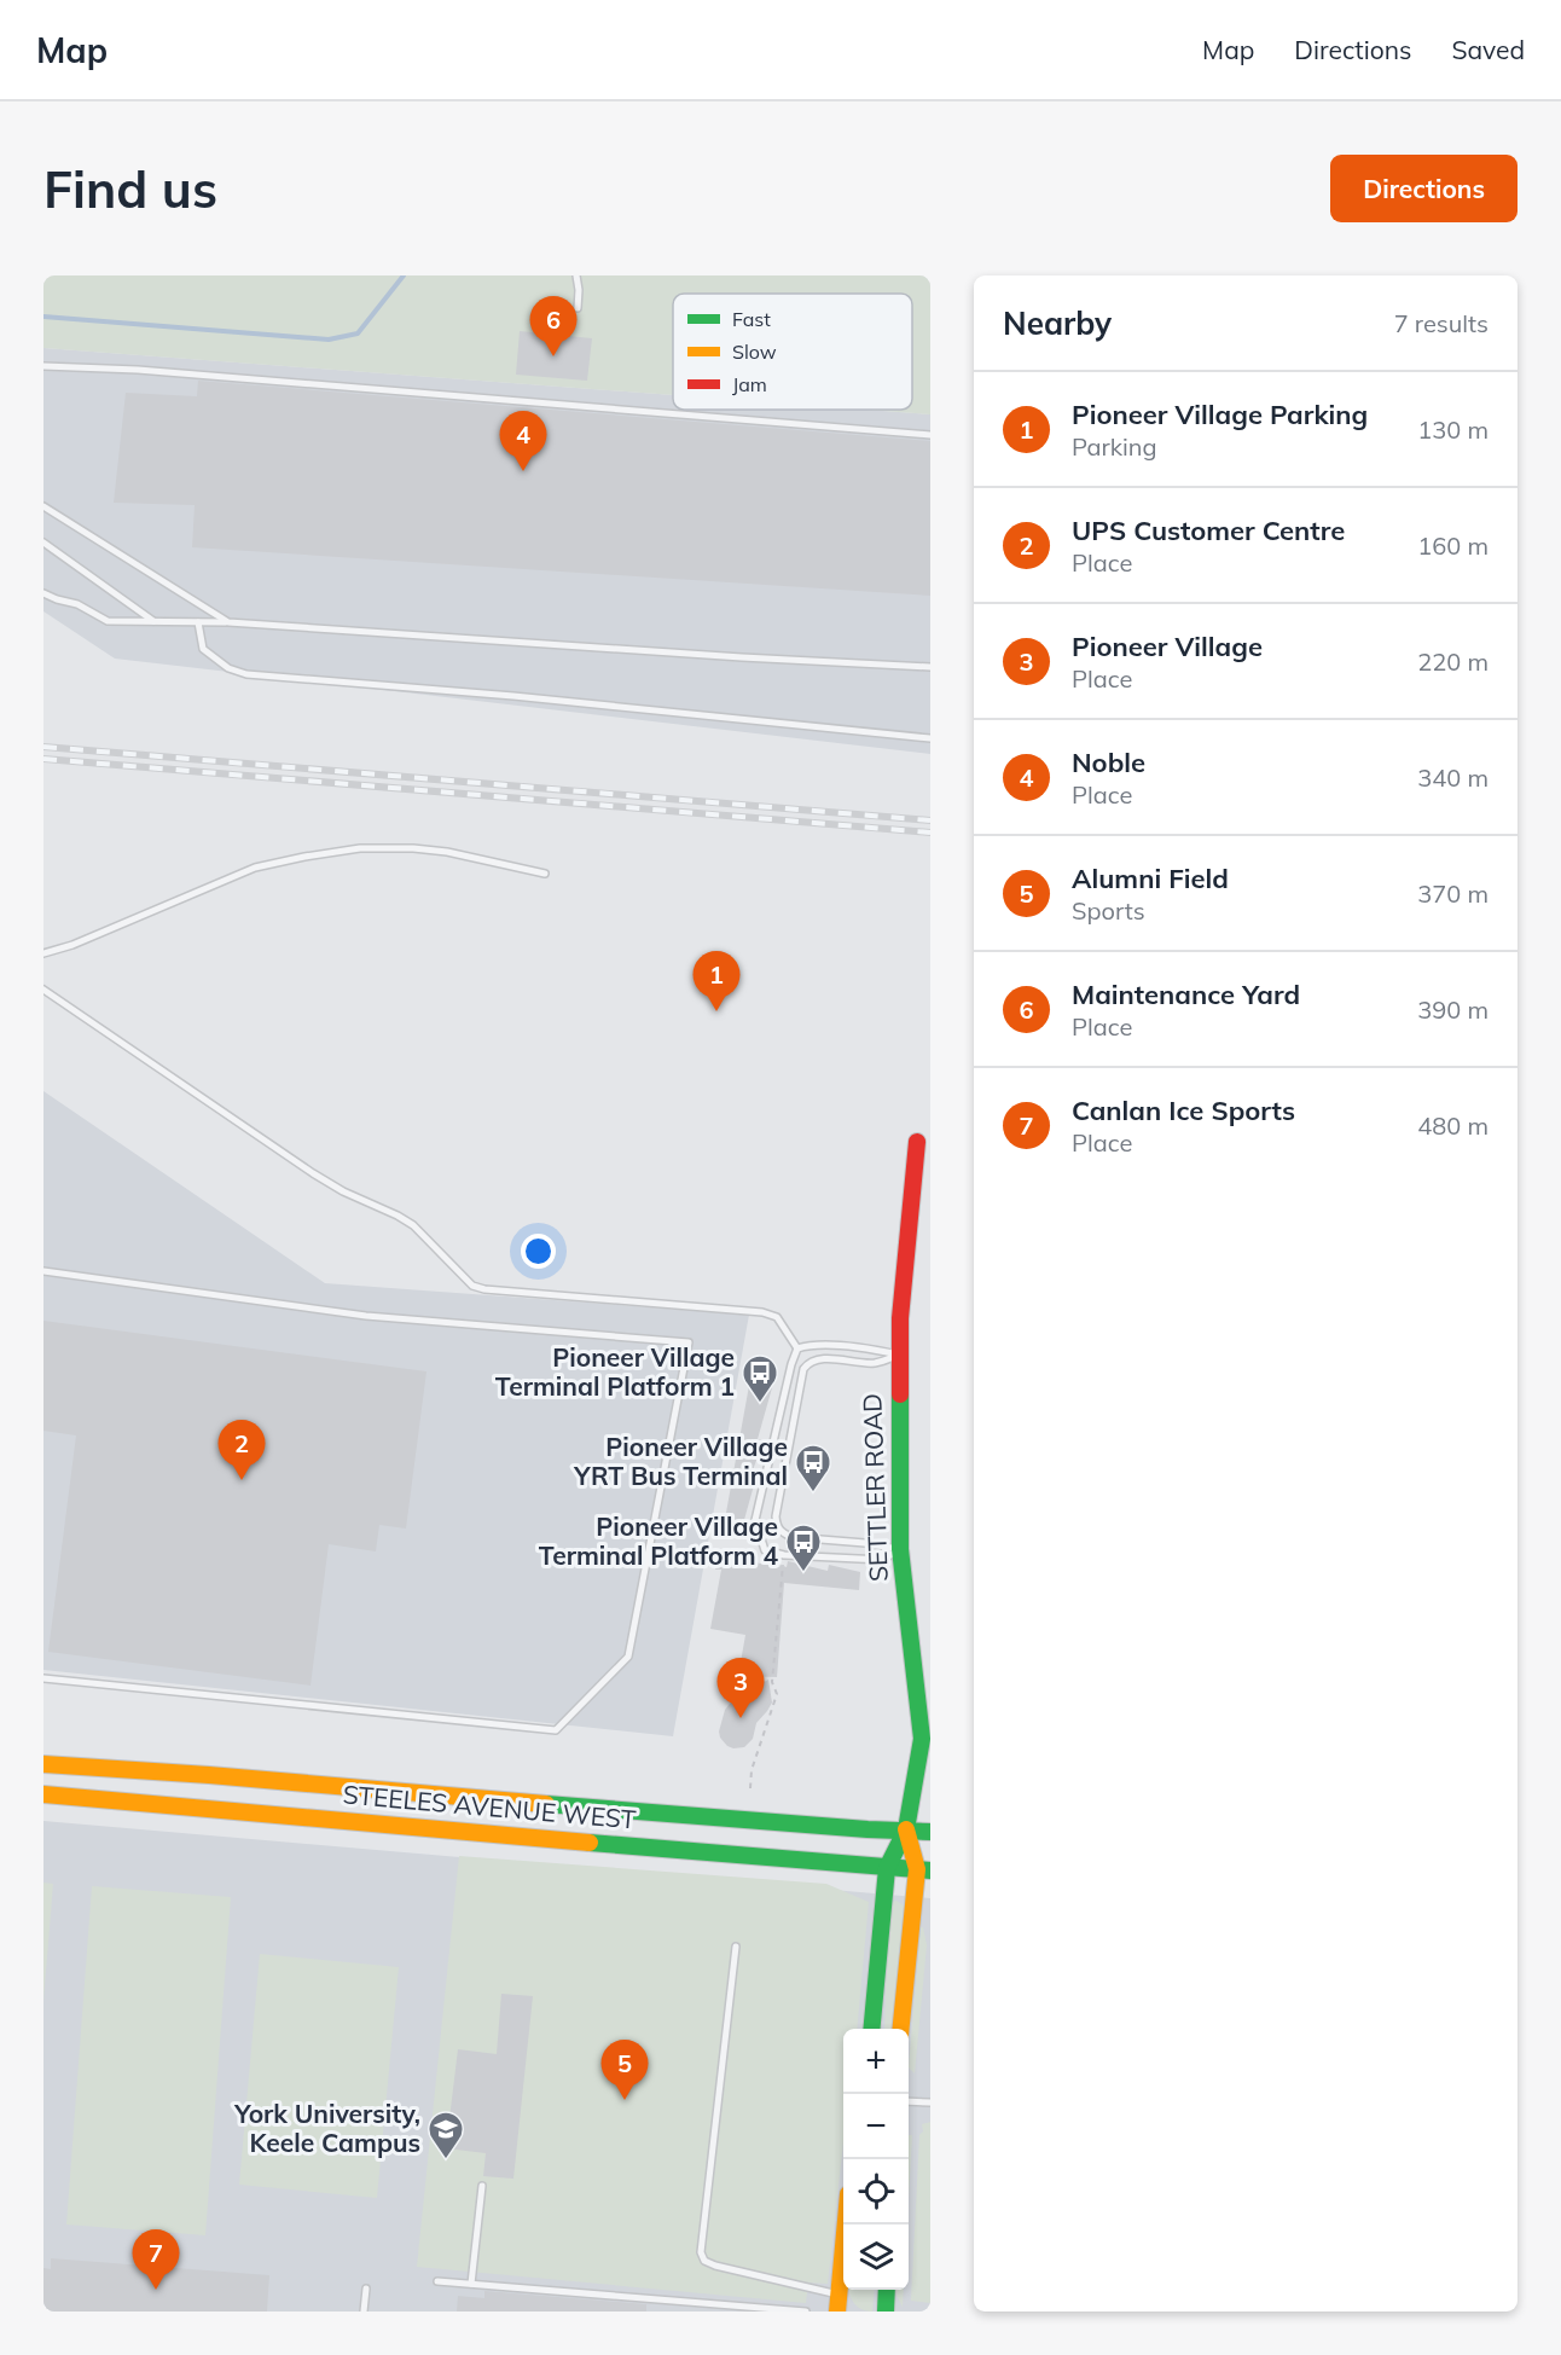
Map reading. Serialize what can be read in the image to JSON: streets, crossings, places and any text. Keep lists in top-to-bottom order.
{
  "streets": {
    "main road": ["SETTLER ROAD", "STEELES AVENUE WEST"]
  },
  "crossings": [
    ["SETTLER ROAD", "STEELES AVENUE WEST"]
  ],
  "places": {
    "bus stop": ["Pioneer Village Terminal Platform 1", "Pioneer Village YRT Bus Terminal", "Pioneer Village Terminal Platform 4"],
    "school or university": ["York University, Keele Campus"]
  },
  "legend": ["Fast", "Slow", "Jam"],
  "page": {
    "header": "Map",
    "nav": ["Map", "Directions", "Saved"],
    "buttons": "Directions",
    "title": "Find us",
    "heading": ["Nearby", "7 results"],
    "pins": [
      "6",
      "4",
      "1",
      "2",
      "3",
      "5",
      "7"
    ],
    "list": [
      {
        "mark": "1",
        "name": "Pioneer Village Parking",
        "note": "Parking",
        "value": "130 m"
      },
      {
        "mark": "2",
        "name": "UPS Customer Centre",
        "note": "Place",
        "value": "160 m"
      },
      {
        "mark": "3",
        "name": "Pioneer Village",
        "note": "Place",
        "value": "220 m"
      },
      {
        "mark": "4",
        "name": "Noble",
        "note": "Place",
        "value": "340 m"
      },
      {
        "mark": "5",
        "name": "Alumni Field",
        "note": "Sports",
        "value": "370 m"
      },
      {
        "mark": "6",
        "name": "Maintenance Yard",
        "note": "Place",
        "value": "390 m"
      },
      {
        "mark": "7",
        "name": "Canlan Ice Sports",
        "note": "Place",
        "value": "480 m"
      }
    ],
    "map_buttons": ["+", "−"]
  }
}
